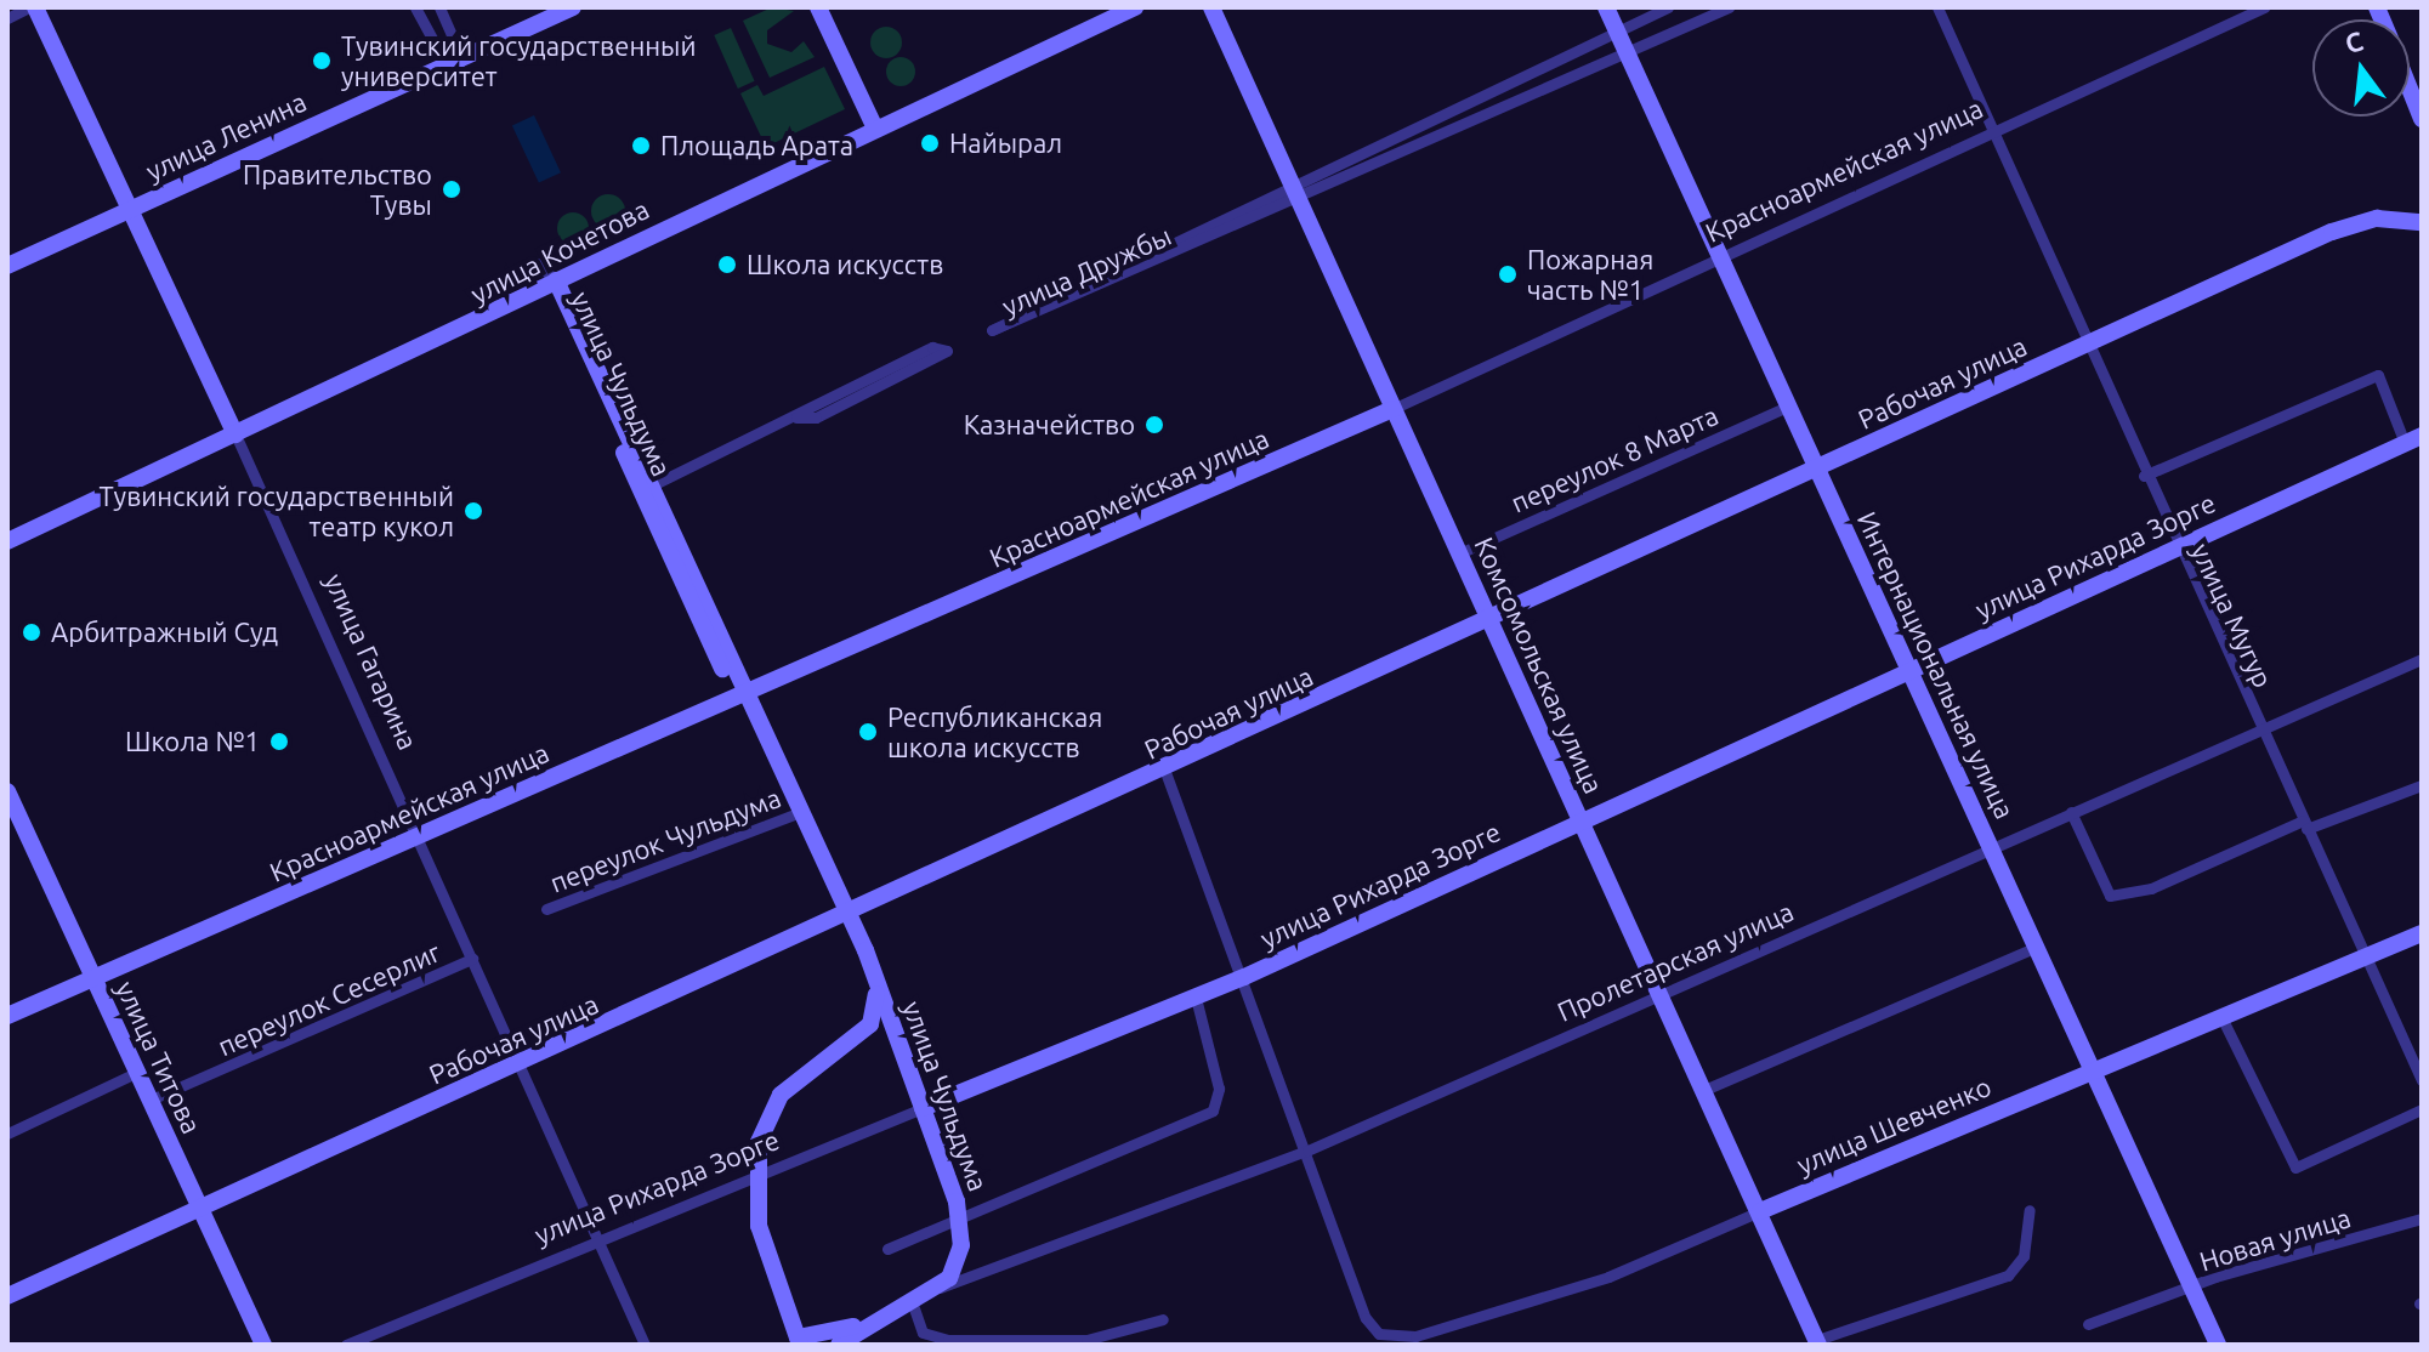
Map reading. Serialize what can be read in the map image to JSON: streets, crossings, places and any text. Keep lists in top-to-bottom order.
{
  "streets": {
    "street": [
      "улица Ленина",
      "Красноармейская улица",
      "улица Кочетова",
      "улица Дружбы",
      "Рабочая улица",
      "улица Чульдума",
      "переулок 8 Марта",
      "улица Рихарда Зорге",
      "улица Мугур",
      "улица Гагарина",
      "Комсомольская улица",
      "Интернациональная улица",
      "переулок Чульдума",
      "Пролетарская улица",
      "переулок Сесерлиг",
      "улица Титова",
      "улица Шевченко",
      "Новая улица"
    ]
  },
  "crossings": [
    ["улица Ленина", "улица Гагарина"],
    ["Красноармейская улица", "улица Чульдума"],
    ["Красноармейская улица", "улица Мугур"],
    ["Красноармейская улица", "улица Гагарина"],
    ["Красноармейская улица", "Комсомольская улица"],
    ["Красноармейская улица", "Интернациональная улица"],
    ["Красноармейская улица", "улица Титова"],
    ["улица Кочетова", "улица Чульдума"],
    ["улица Кочетова", "улица Гагарина"],
    ["улица Дружбы", "Комсомольская улица"],
    ["улица Дружбы", "Интернациональная улица"],
    ["Рабочая улица", "улица Чульдума"],
    ["Рабочая улица", "улица Мугур"],
    ["Рабочая улица", "улица Гагарина"],
    ["Рабочая улица", "Комсомольская улица"],
    ["Рабочая улица", "Интернациональная улица"],
    ["Рабочая улица", "улица Титова"],
    ["улица Чульдума", "улица Рихарда Зорге"],
    ["улица Чульдума", "переулок Чульдума"],
    ["улица Чульдума", "Пролетарская улица"],
    ["переулок 8 Марта", "Комсомольская улица"],
    ["переулок 8 Марта", "Интернациональная улица"],
    ["улица Рихарда Зорге", "улица Мугур"],
    ["улица Рихарда Зорге", "улица Гагарина"],
    ["улица Рихарда Зорге", "Комсомольская улица"],
    ["улица Рихарда Зорге", "Интернациональная улица"],
    ["улица Мугур", "Пролетарская улица"],
    ["улица Мугур", "улица Шевченко"],
    ["улица Гагарина", "переулок Сесерлиг"],
    ["Комсомольская улица", "Пролетарская улица"],
    ["Комсомольская улица", "улица Шевченко"],
    ["Интернациональная улица", "Пролетарская улица"],
    ["Интернациональная улица", "улица Шевченко"],
    ["Интернациональная улица", "Новая улица"],
    ["Пролетарская улица", "улица Шевченко"],
    ["переулок Сесерлиг", "улица Титова"]
  ],
  "places": [
    "Тувинский государственный университет",
    "Найырал",
    "Площадь Арата",
    "Правительство Тувы",
    "Школа искусств",
    "Пожарная часть №1",
    "Казначейство",
    "Тувинский государственный театр кукол",
    "Арбитражный Суд",
    "Республиканская школа искусств",
    "Школа №1"
  ],
  "north": "top"
}
